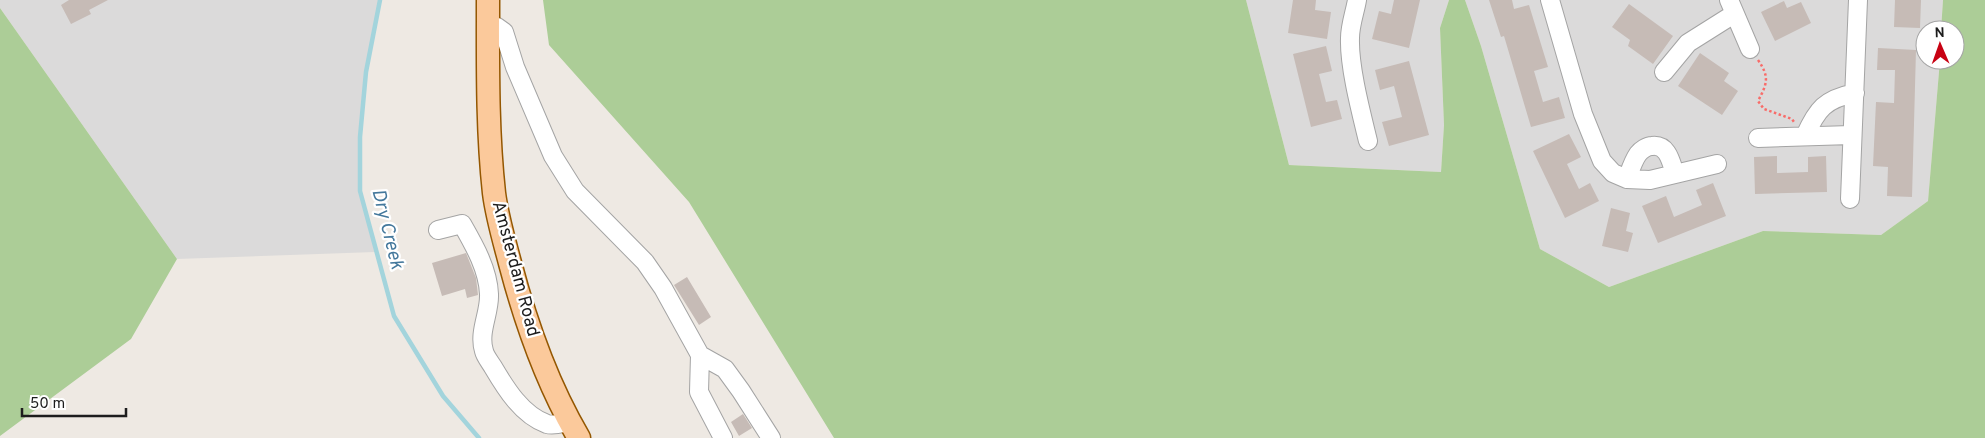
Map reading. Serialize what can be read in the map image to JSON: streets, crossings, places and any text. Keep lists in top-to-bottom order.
{
  "streets": {
    "main road": ["Amsterdam Road"]
  },
  "water": ["Dry Creek"],
  "scale_bar": "50 m",
  "north": "top"
}
